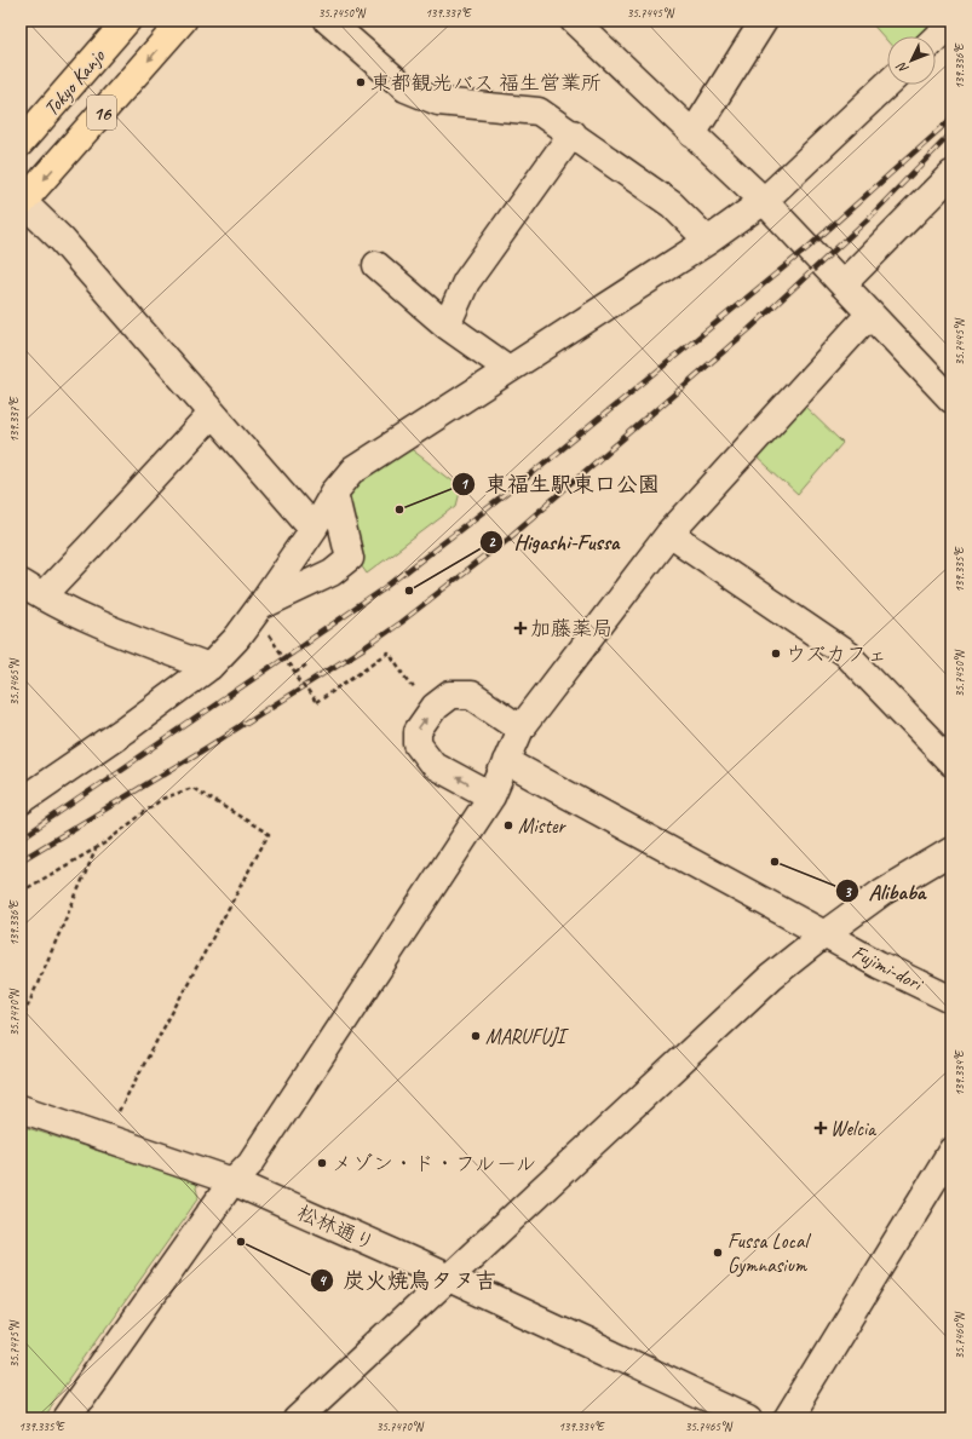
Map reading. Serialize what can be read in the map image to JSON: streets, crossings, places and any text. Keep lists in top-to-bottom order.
{
  "streets": {
    "highway": ["Tokyo Kanjo", "16"],
    "street": ["Fujimi-dori", "松林通り"]
  },
  "places": {
    "other": [
      "東都観光バス 福生営業所",
      "東福生駅東口公園",
      "Higashi-Fussa",
      "ウズカフェ",
      "Mister",
      "Alibaba",
      "MARUFUJI",
      "メゾン・ド・フルール",
      "炭火焼鳥タヌ吉",
      "Fussa Local Gymnasium"
    ],
    "health": ["加藤薬局", "Welcia"]
  },
  "north": "bottom left",
  "coordinates": [
    "35.7450°N",
    "139.337°E",
    "35.7445°N",
    "139.336°E",
    "139.335°E",
    "35.7465°N",
    "35.7470°N",
    "139.334°E",
    "35.7460°N",
    "35.7475°N"
  ]
}
